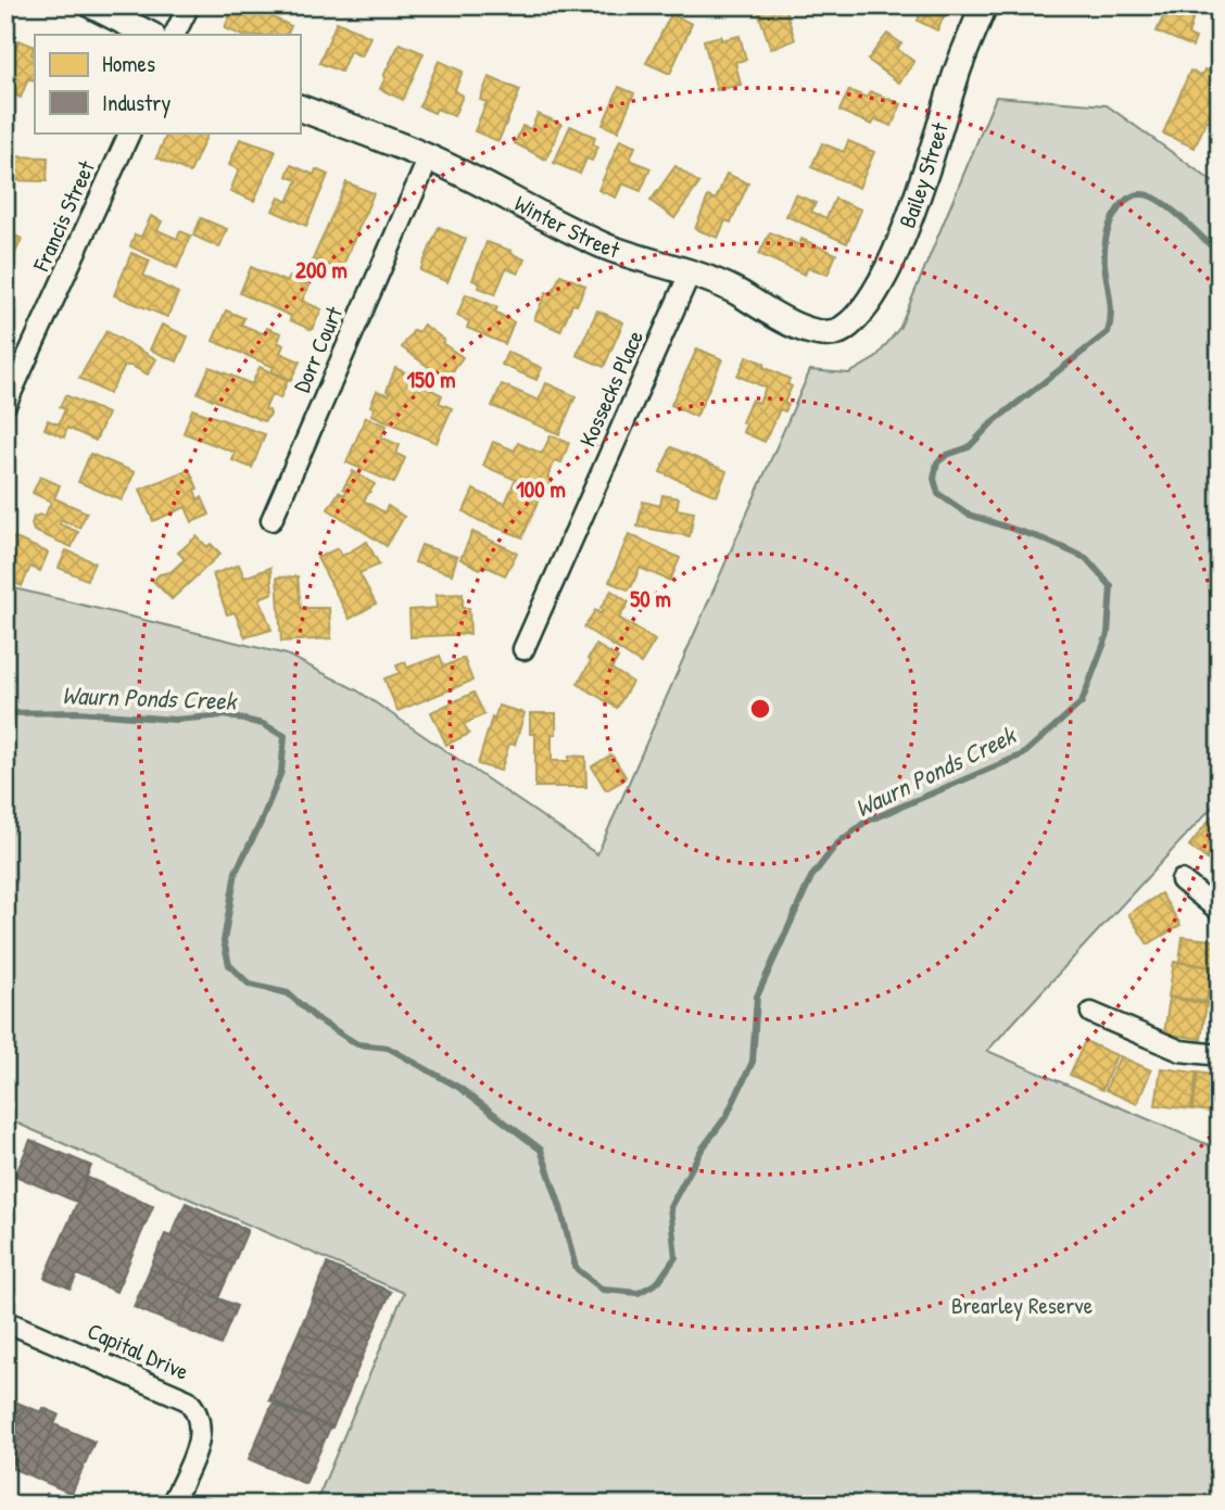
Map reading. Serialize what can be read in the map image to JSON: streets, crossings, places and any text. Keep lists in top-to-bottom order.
{
  "streets": {
    "street": [
      "Bailey Street",
      "Francis Street",
      "Winter Street",
      "Dorr Court",
      "Kossecks Place",
      "Capital Drive"
    ]
  },
  "crossings": [
    ["Bailey Street", "Winter Street"],
    ["Winter Street", "Dorr Court"],
    ["Winter Street", "Kossecks Place"]
  ],
  "water": ["Waurn Ponds Creek"],
  "parks": ["Brearley Reserve"],
  "legend": ["Homes", "Industry"],
  "rings": [
    "200 m",
    "150 m",
    "100 m",
    "50 m"
  ]
}
